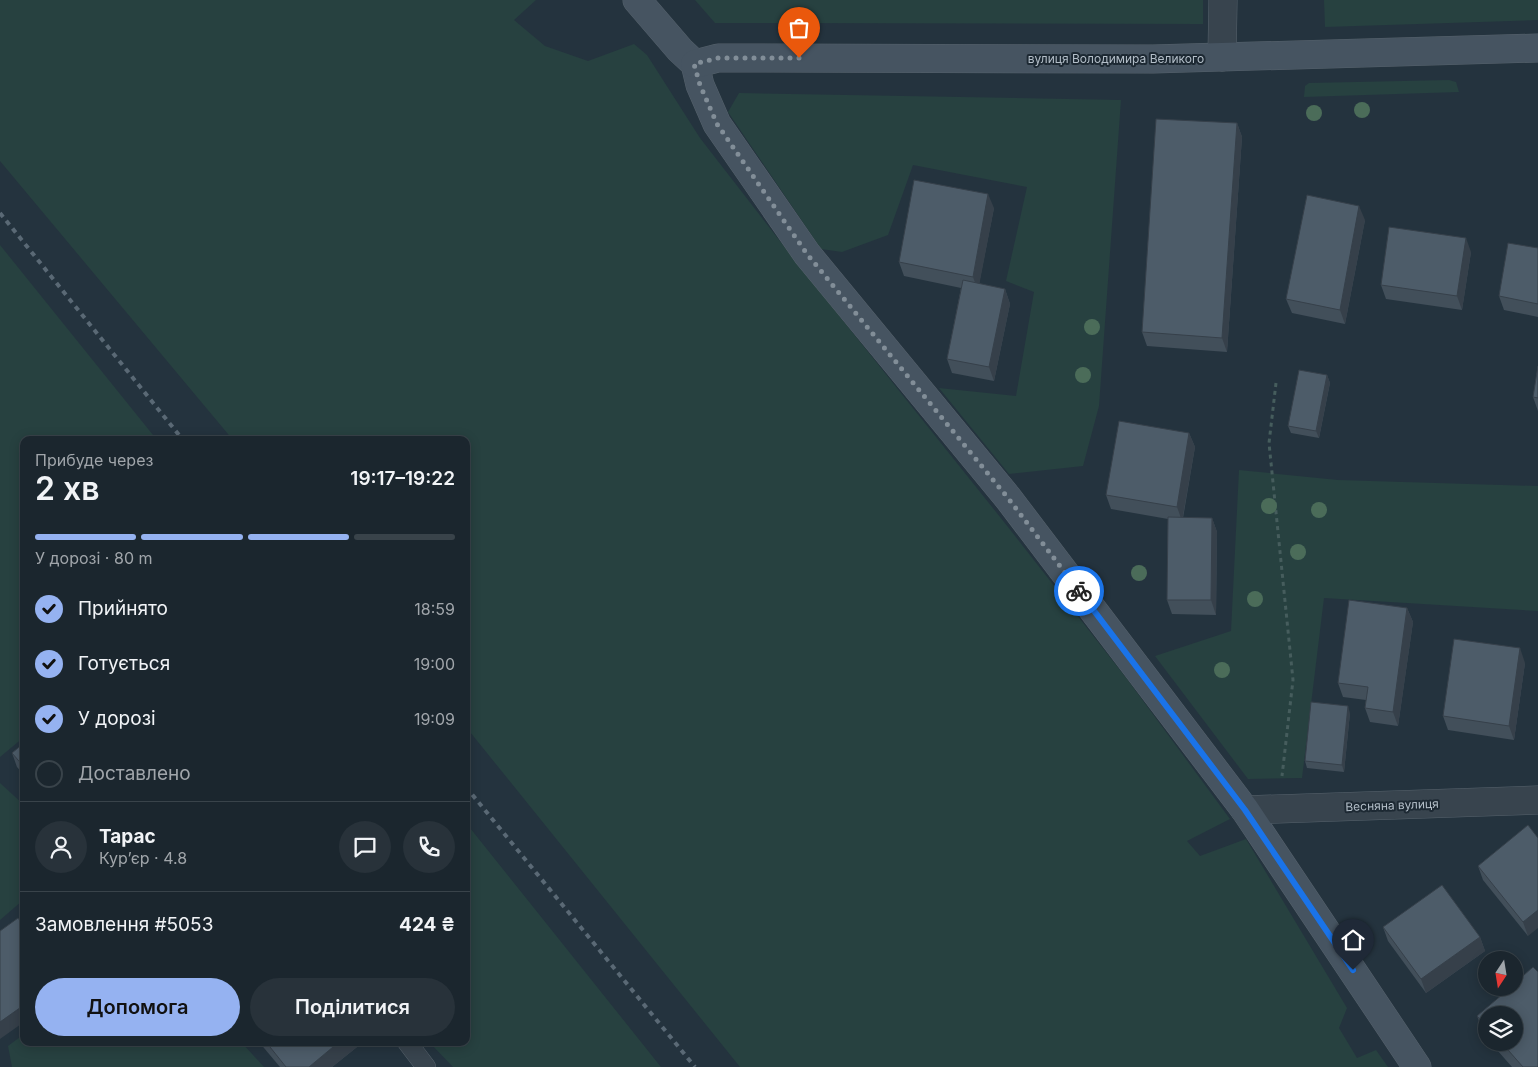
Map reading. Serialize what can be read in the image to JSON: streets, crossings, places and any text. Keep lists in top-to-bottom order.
{
  "streets": {
    "street": ["вулиця Володимира Великого", "Весняна вулиця"]
  },
  "north": "bottom",
  "page": {
    "heading": ["2 хв", "Прибуде через", "19:17–19:22"],
    "panel": [
      "Тарас",
      "Кур’єр · 4.8",
      "Замовлення #5053",
      "424 ₴"
    ],
    "bar": "У дорозі · 80 m",
    "list": [
      ["Прийнято", "18:59"],
      ["Готується", "19:00"],
      ["У дорозі", "19:09"],
      "Доставлено"
    ],
    "buttons": ["Допомога", "Поділитися"]
  }
}
